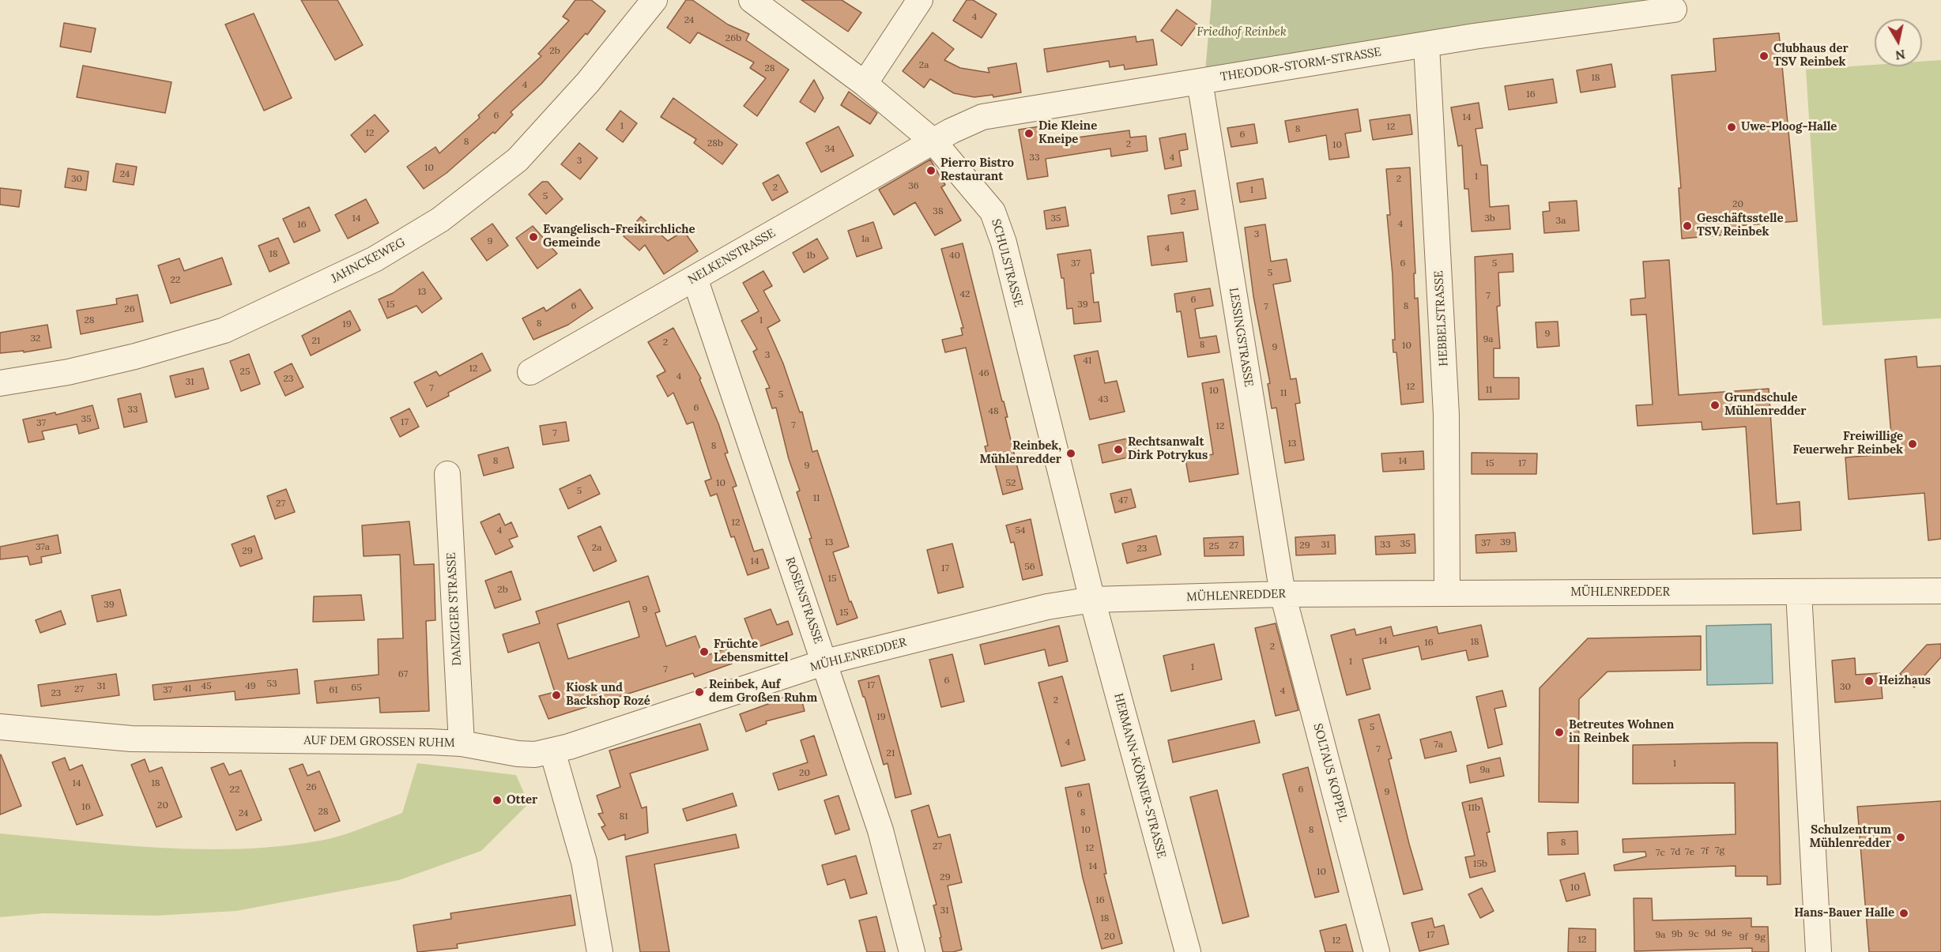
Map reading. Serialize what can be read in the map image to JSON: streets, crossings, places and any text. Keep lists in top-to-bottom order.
{
  "streets": {
    "street": [
      "THEODOR-STORM-STRASSE",
      "NELKENSTRASSE",
      "JAHNCKEWEG",
      "SCHULSTRASSE",
      "HEBBELSTRASSE",
      "LESSINGSTRASSE",
      "MÜHLENREDDER",
      "ROSENSTRASSE",
      "DANZIGER STRASSE",
      "AUF DEM GROSSEN RUHM",
      "SOLTAUS KOPPEL",
      "HERMANN-KÖRNER-STRASSE"
    ]
  },
  "crossings": [
    ["THEODOR-STORM-STRASSE", "NELKENSTRASSE"],
    ["THEODOR-STORM-STRASSE", "SCHULSTRASSE"],
    ["THEODOR-STORM-STRASSE", "HEBBELSTRASSE"],
    ["THEODOR-STORM-STRASSE", "LESSINGSTRASSE"],
    ["NELKENSTRASSE", "SCHULSTRASSE"],
    ["NELKENSTRASSE", "ROSENSTRASSE"],
    ["SCHULSTRASSE", "MÜHLENREDDER"],
    ["SCHULSTRASSE", "HERMANN-KÖRNER-STRASSE"],
    ["HEBBELSTRASSE", "MÜHLENREDDER"],
    ["LESSINGSTRASSE", "MÜHLENREDDER"],
    ["LESSINGSTRASSE", "SOLTAUS KOPPEL"],
    ["MÜHLENREDDER", "ROSENSTRASSE"],
    ["MÜHLENREDDER", "AUF DEM GROSSEN RUHM"],
    ["MÜHLENREDDER", "SOLTAUS KOPPEL"],
    ["MÜHLENREDDER", "HERMANN-KÖRNER-STRASSE"],
    ["DANZIGER STRASSE", "AUF DEM GROSSEN RUHM"]
  ],
  "parks": ["Friedhof Reinbek"],
  "places": [
    "Clubhaus der TSV Reinbek",
    "Uwe-Ploog-Halle",
    "Die Kleine Kneipe",
    "Pierro Bistro Restaurant",
    "Geschäftsstelle TSV Reinbek",
    "Evangelisch-Freikirchliche Gemeinde",
    "Grundschule Mühlenredder",
    "Freiwillige Feuerwehr Reinbek",
    "Rechtsanwalt Dirk Potrykus",
    "Reinbek, Mühlenredder",
    "Früchte Lebensmittel",
    "Heizhaus",
    "Reinbek, Auf dem Großen Ruhm",
    "Kiosk und Backshop Rozé",
    "Betreutes Wohnen in Reinbek",
    "Otter",
    "Schulzentrum Mühlenredder",
    "Hans-Bauer Halle"
  ],
  "house_numbers": [
    "4",
    "24",
    "26b",
    "2b",
    "2a",
    "28",
    "18",
    "4",
    "16",
    "6",
    "14",
    "1",
    "12",
    "8",
    "12",
    "6",
    "8",
    "28b",
    "2",
    "10",
    "34",
    "33",
    "4",
    "3",
    "10",
    "24",
    "1",
    "30",
    "2",
    "36",
    "2",
    "1",
    "5",
    "2",
    "20",
    "38",
    "14",
    "35",
    "3b",
    "3a",
    "4",
    "16",
    "3",
    "1a",
    "9",
    "4",
    "18",
    "1b",
    "40",
    "37",
    "6",
    "5",
    "5",
    "22",
    "13",
    "42",
    "7",
    "6",
    "15",
    "39",
    "6",
    "8",
    "7",
    "26",
    "28",
    "1",
    "8",
    "19",
    "9",
    "32",
    "9a",
    "21",
    "2",
    "8",
    "10",
    "9",
    "3",
    "41",
    "12",
    "25",
    "46",
    "4",
    "23",
    "31",
    "12",
    "7",
    "11",
    "10",
    "11",
    "5",
    "43",
    "6",
    "33",
    "48",
    "35",
    "17",
    "37",
    "7",
    "12",
    "7",
    "13",
    "8",
    "8",
    "14",
    "15",
    "17",
    "9",
    "10",
    "52",
    "5",
    "11",
    "47",
    "27",
    "12",
    "4",
    "54",
    "13",
    "39",
    "37",
    "35",
    "31",
    "33",
    "27",
    "29",
    "25",
    "37a",
    "2a",
    "23",
    "29",
    "14",
    "56",
    "17",
    "15",
    "2b",
    "39",
    "9",
    "15",
    "14",
    "18",
    "16",
    "2",
    "1",
    "1",
    "7",
    "67",
    "6",
    "53",
    "17",
    "31",
    "45",
    "49",
    "30",
    "65",
    "41",
    "27",
    "37",
    "61",
    "4",
    "23",
    "2",
    "19",
    "5",
    "4",
    "7a",
    "7",
    "21",
    "1",
    "9a",
    "20",
    "14",
    "18",
    "26",
    "22",
    "6",
    "9",
    "6",
    "20",
    "16",
    "11b",
    "28",
    "8",
    "24",
    "81",
    "10",
    "8",
    "8",
    "27",
    "12",
    "7g",
    "7f",
    "7d",
    "7e",
    "7c",
    "15b",
    "14",
    "10",
    "29",
    "10",
    "16",
    "31",
    "18",
    "9d",
    "9e",
    "9b",
    "9c",
    "17",
    "9a",
    "20",
    "9f",
    "9g",
    "12",
    "12"
  ],
  "north": "bottom"
}
